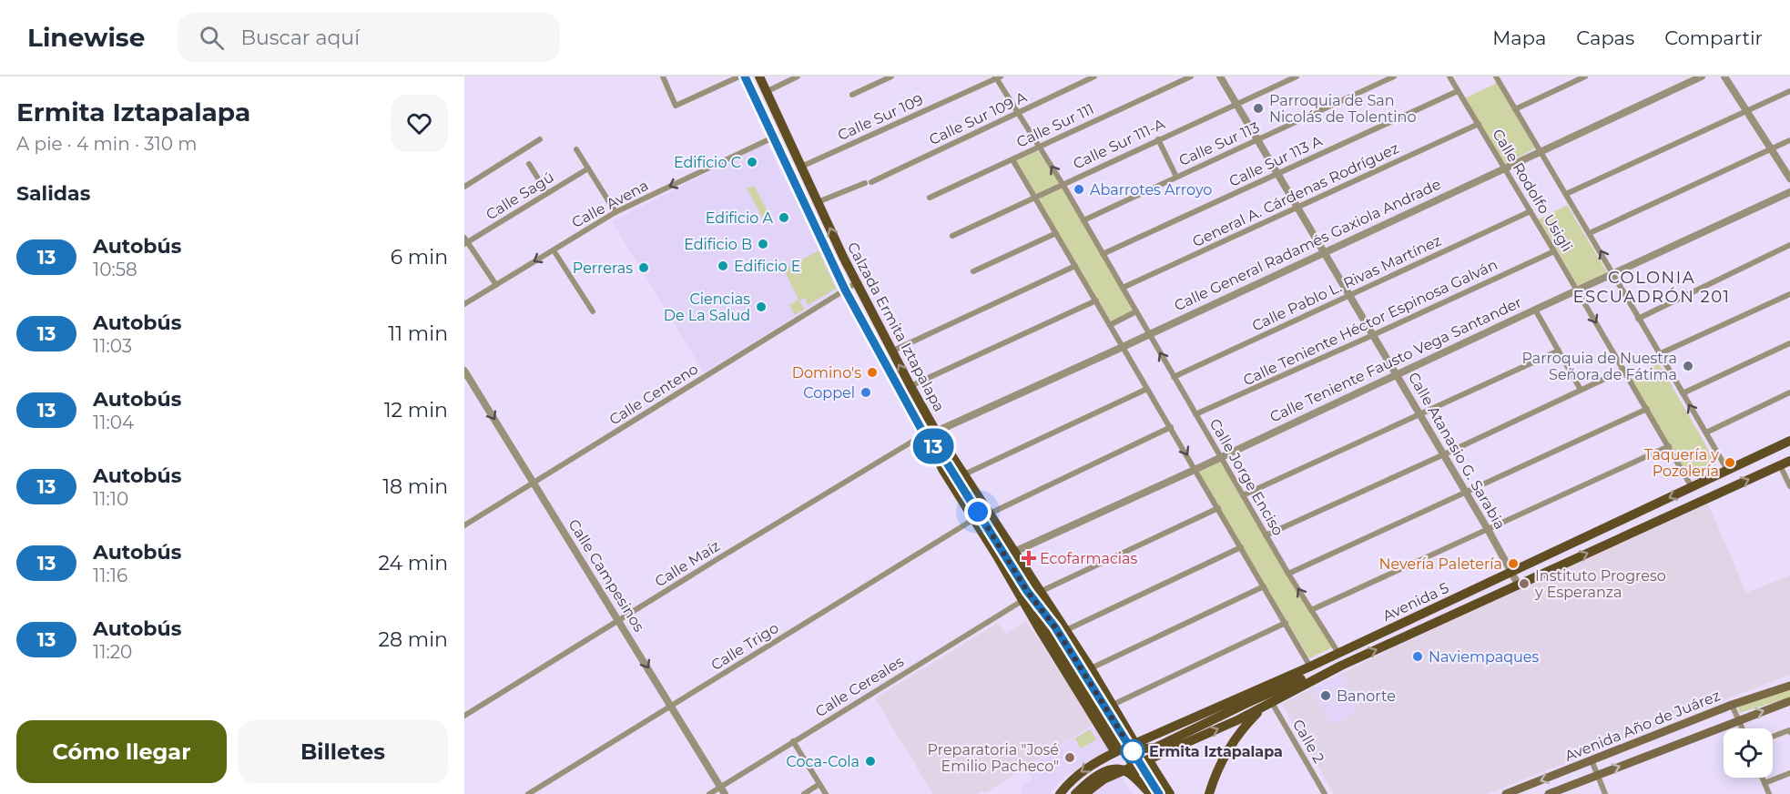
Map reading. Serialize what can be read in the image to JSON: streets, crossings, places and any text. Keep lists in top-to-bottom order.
{
  "streets": {
    "main road": ["Calzada Ermita Iztapalapa", "Avenida 5", "Avenida Año de Juárez"],
    "street": [
      "Calle Sur 109",
      "Calle Sur 109 A",
      "Calle Sur 111",
      "Calle Sur 111-A",
      "Calle Sur 113",
      "Calle Sur 113 A",
      "Calle Rodolfo Usigli",
      "General A. Cárdenas Rodríguez",
      "Calle Sagú",
      "Calle Avena",
      "Calle General Radamés Gaxiola Andrade",
      "Calle Pablo L. Rivas Martínez",
      "Calle Teniente Héctor Espinosa Galván",
      "Calle Teniente Fausto Vega Santander",
      "Calle Centeno",
      "Calle Atanasio G. Sarabia",
      "Calle Jorge Enciso",
      "Calle Maíz",
      "Calle Campesinos",
      "Calle Trigo",
      "Calle Cereales",
      "Calle 2"
    ]
  },
  "crossings": [
    ["Calle Sur 109", "Calzada Ermita Iztapalapa"],
    ["Calle Sur 109", "Calle Jorge Enciso"],
    ["Calle Sur 109 A", "Calzada Ermita Iztapalapa"],
    ["Calle Sur 109 A", "Calle Jorge Enciso"],
    ["Calle Sur 111", "Calle Jorge Enciso"],
    ["Calle Sur 111-A", "Calle Atanasio G. Sarabia"],
    ["Calle Sur 111-A", "Calle Jorge Enciso"],
    ["Calle Sur 113", "Calle Atanasio G. Sarabia"],
    ["Calle Sur 113", "Calle Jorge Enciso"],
    ["Calle Sur 113 A", "Calle Rodolfo Usigli"],
    ["Calle Sur 113 A", "Calle Atanasio G. Sarabia"],
    ["Calle Sur 113 A", "Calle Jorge Enciso"],
    ["Calle Rodolfo Usigli", "General A. Cárdenas Rodríguez"],
    ["Calle Rodolfo Usigli", "Calle General Radamés Gaxiola Andrade"],
    ["Calle Rodolfo Usigli", "Calle Pablo L. Rivas Martínez"],
    ["Calle Rodolfo Usigli", "Calle Teniente Héctor Espinosa Galván"],
    ["Calle Rodolfo Usigli", "Calle Teniente Fausto Vega Santander"],
    ["Calle Rodolfo Usigli", "Avenida 5"],
    ["General A. Cárdenas Rodríguez", "Calle Atanasio G. Sarabia"],
    ["General A. Cárdenas Rodríguez", "Calle Jorge Enciso"],
    ["Calle Avena", "Calzada Ermita Iztapalapa"],
    ["Calle General Radamés Gaxiola Andrade", "Calzada Ermita Iztapalapa"],
    ["Calle General Radamés Gaxiola Andrade", "Calle Atanasio G. Sarabia"],
    ["Calle General Radamés Gaxiola Andrade", "Calle Jorge Enciso"],
    ["Calle General Radamés Gaxiola Andrade", "Calle Maíz"],
    ["Calle Pablo L. Rivas Martínez", "Calle Atanasio G. Sarabia"],
    ["Calle Pablo L. Rivas Martínez", "Calle Jorge Enciso"],
    ["Calle Teniente Héctor Espinosa Galván", "Calle Atanasio G. Sarabia"],
    ["Calle Teniente Héctor Espinosa Galván", "Calle Jorge Enciso"],
    ["Calzada Ermita Iztapalapa", "Calle Teniente Fausto Vega Santander"],
    ["Calzada Ermita Iztapalapa", "Calle Centeno"],
    ["Calzada Ermita Iztapalapa", "Calle Maíz"],
    ["Calzada Ermita Iztapalapa", "Avenida 5"],
    ["Calzada Ermita Iztapalapa", "Calle Trigo"],
    ["Calzada Ermita Iztapalapa", "Calle Cereales"],
    ["Calle Teniente Fausto Vega Santander", "Calle Atanasio G. Sarabia"],
    ["Calle Teniente Fausto Vega Santander", "Calle Jorge Enciso"],
    ["Calle Centeno", "Calle Campesinos"],
    ["Calle Atanasio G. Sarabia", "Avenida 5"],
    ["Calle Jorge Enciso", "Avenida 5"],
    ["Calle Maíz", "Calle Campesinos"],
    ["Calle Campesinos", "Calle Trigo"],
    ["Calle Campesinos", "Calle Cereales"],
    ["Avenida 5", "Calle 2"]
  ],
  "one_way": ["Calle Avena", "Calle Campesinos"],
  "districts": ["COLONIA ESCUADRÓN 201"],
  "places": {
    "other": [
      "Parroquia de San Nicolás de Tolentino",
      "Edificio C",
      "Abarrotes Arroyo",
      "Edificio A",
      "Edificio B",
      "Edificio E",
      "Perreras",
      "Ciencias De La Salud",
      "Parroquia de Nuestra Señora de Fátima",
      "Domino's",
      "Coppel",
      "Taquería y Pozolería",
      "Nevería Paletería",
      "Instituto Progreso y Esperanza",
      "Naviempaques",
      "Banorte",
      "Ermita Iztapalapa",
      "Preparatoria \"José Emilio Pacheco\"",
      "Coca-Cola"
    ],
    "health": ["Ecofarmacias"]
  },
  "lines": ["bus line 13"],
  "page": {
    "header": "Linewise",
    "search": "Buscar aquí",
    "nav": ["Mapa", "Capas", "Compartir"],
    "heading": [
      ["Ermita Iztapalapa", "A pie · 4 min · 310 m"],
      "Salidas"
    ],
    "on_map": "13",
    "list": [
      {
        "mark": "13",
        "name": "Autobús",
        "note": "10:58",
        "value": "6 min"
      },
      {
        "mark": "13",
        "name": "Autobús",
        "note": "11:03",
        "value": "11 min"
      },
      {
        "mark": "13",
        "name": "Autobús",
        "note": "11:04",
        "value": "12 min"
      },
      {
        "mark": "13",
        "name": "Autobús",
        "note": "11:10",
        "value": "18 min"
      },
      {
        "mark": "13",
        "name": "Autobús",
        "note": "11:16",
        "value": "24 min"
      },
      {
        "mark": "13",
        "name": "Autobús",
        "note": "11:20",
        "value": "28 min"
      }
    ],
    "buttons": ["Cómo llegar", "Billetes"]
  }
}
